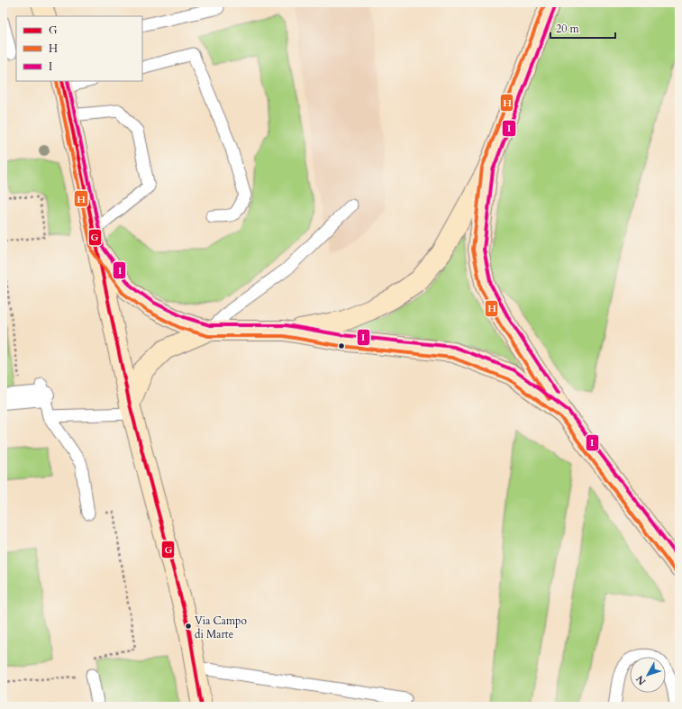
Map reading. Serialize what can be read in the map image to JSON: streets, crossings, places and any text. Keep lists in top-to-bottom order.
{
  "places": ["Via Campo di Marte"],
  "lines": ["transit line H", "transit line I", "transit line G"],
  "legend": ["G", "H", "I"],
  "scale_bar": "20 m",
  "north": "bottom left"
}
